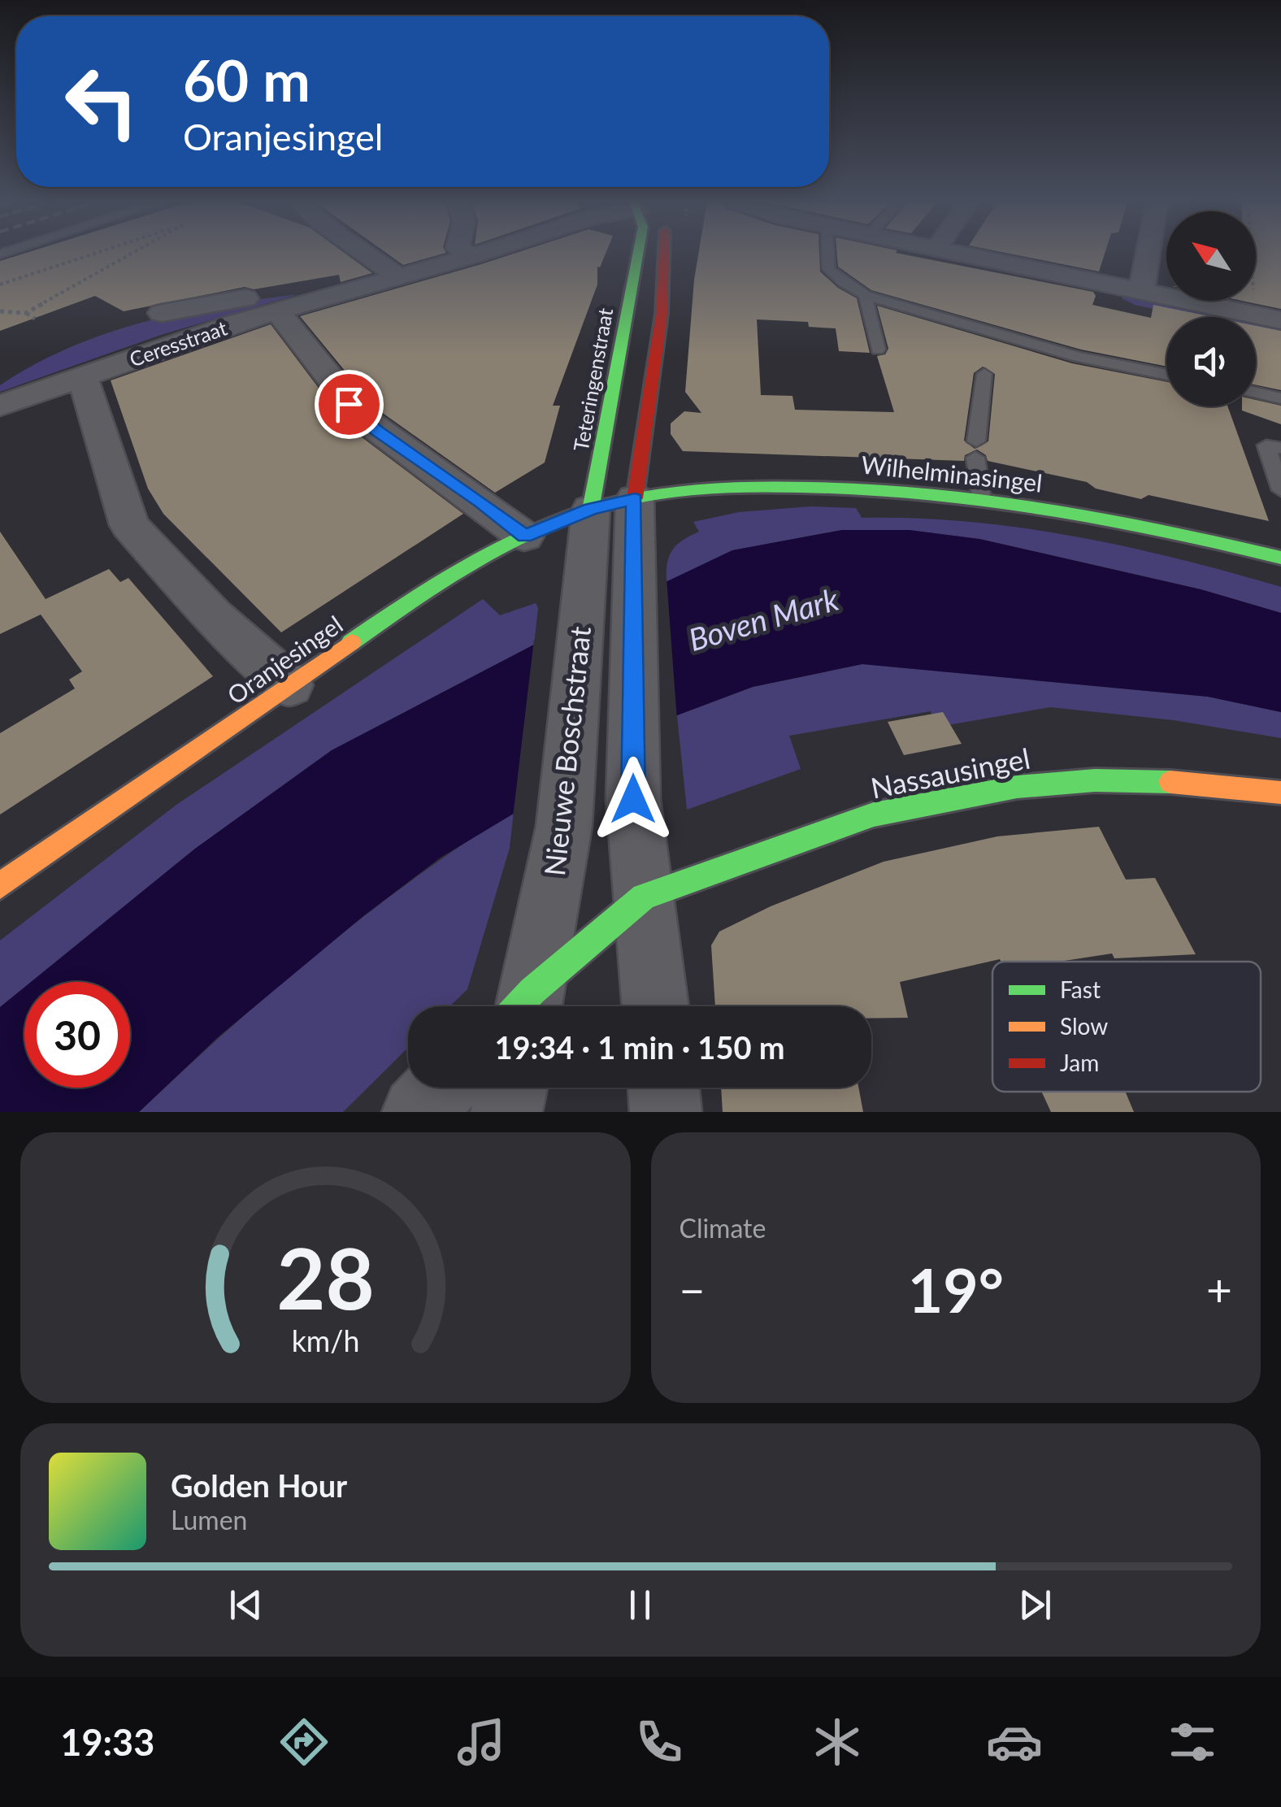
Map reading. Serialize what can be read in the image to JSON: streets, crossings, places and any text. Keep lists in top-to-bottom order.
{
  "streets": {
    "main road": [
      "Teteringenstraat",
      "Wilhelminasingel",
      "Oranjesingel",
      "Nieuwe Boschstraat",
      "Nassausingel"
    ],
    "street": ["Ceresstraat"]
  },
  "crossings": [
    ["Teteringenstraat", "Wilhelminasingel"],
    ["Teteringenstraat", "Oranjesingel"],
    ["Teteringenstraat", "Nieuwe Boschstraat"],
    ["Wilhelminasingel", "Oranjesingel"],
    ["Wilhelminasingel", "Nieuwe Boschstraat"],
    ["Oranjesingel", "Nieuwe Boschstraat"],
    ["Nieuwe Boschstraat", "Nassausingel"]
  ],
  "water": ["Boven Mark"],
  "legend": ["Fast", "Slow", "Jam"],
  "north": "top left",
  "page": {
    "turn": ["60 m", "Oranjesingel"],
    "limit": "30",
    "trip": "19:34 · 1 min · 150 m",
    "tile": "Climate",
    "heat": ["−", "19°", "+"],
    "song": ["Golden Hour", "Lumen"],
    "tabs": "19:33",
    "gauge": ["28", "km/h"]
  }
}
